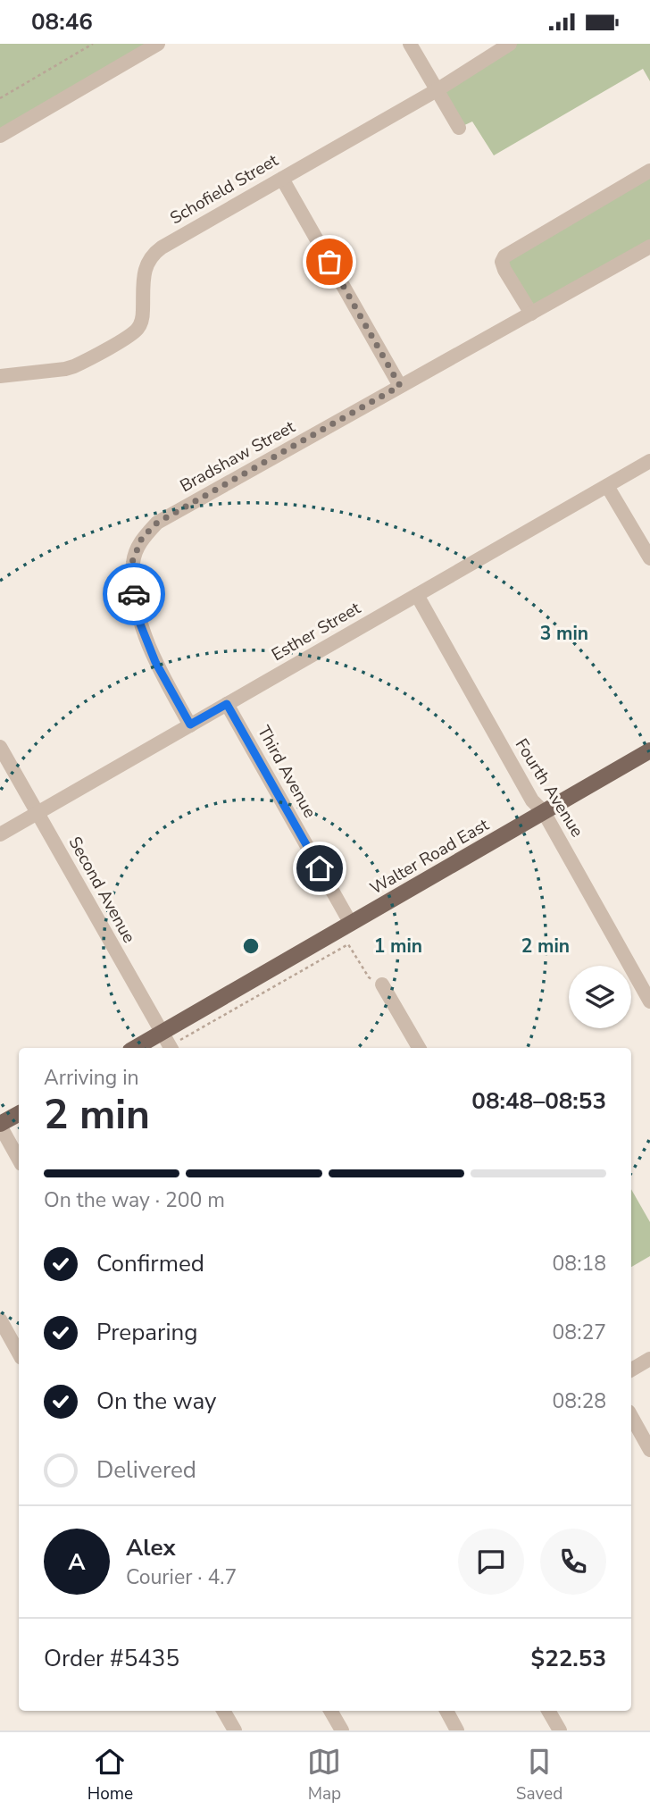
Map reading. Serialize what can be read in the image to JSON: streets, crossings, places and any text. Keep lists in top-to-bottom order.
{
  "streets": {
    "main road": ["Walter Road East"],
    "street": [
      "Schofield Street",
      "Bradshaw Street",
      "Esther Street",
      "Third Avenue",
      "Fourth Avenue",
      "Second Avenue"
    ]
  },
  "crossings": [
    ["Bradshaw Street", "Esther Street"],
    ["Esther Street", "Third Avenue"],
    ["Esther Street", "Fourth Avenue"],
    ["Esther Street", "Second Avenue"],
    ["Third Avenue", "Walter Road East"],
    ["Fourth Avenue", "Walter Road East"],
    ["Walter Road East", "Second Avenue"]
  ],
  "page": {
    "status": "08:46",
    "heading": ["2 min", "Arriving in", "08:48–08:53"],
    "panel": [
      "Alex",
      "Courier · 4.7",
      "Order #5435",
      "$22.53"
    ],
    "bar": "On the way · 200 m",
    "list": [
      ["Confirmed", "08:18"],
      ["Preparing", "08:27"],
      ["On the way", "08:28"],
      "Delivered"
    ],
    "round": "A",
    "tabs": ["Home", "Map", "Saved"]
  },
  "rings": ["3 min", "1 min", "2 min"]
}
